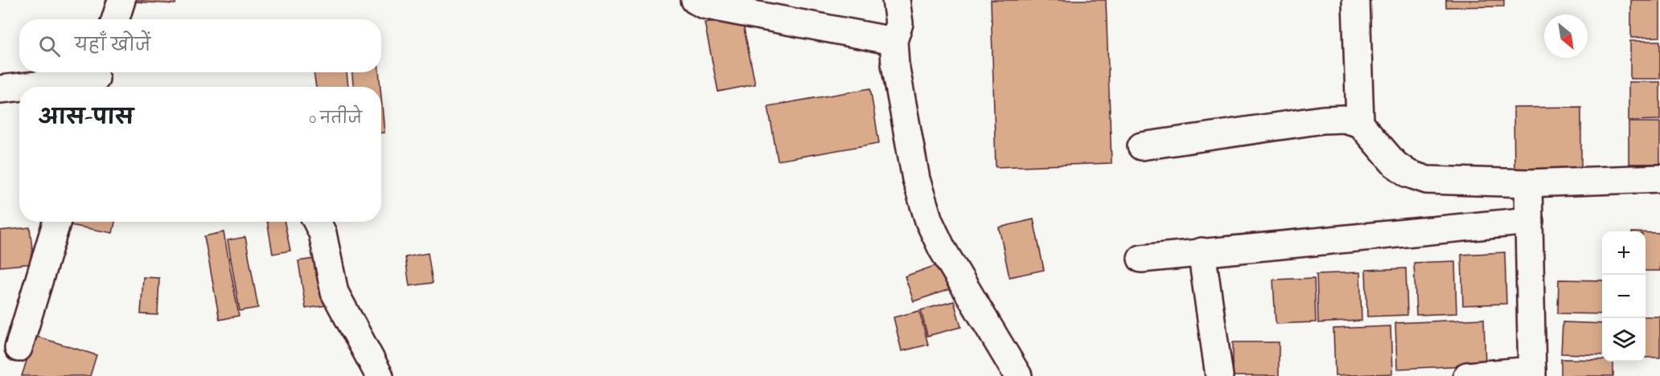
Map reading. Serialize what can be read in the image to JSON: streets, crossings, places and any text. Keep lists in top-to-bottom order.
{
  "north": "bottom right",
  "page": {
    "search": "यहाँ खोजें",
    "heading": ["आस-पास", "0 नतीजे"],
    "map_buttons": ["+", "−"]
  }
}
